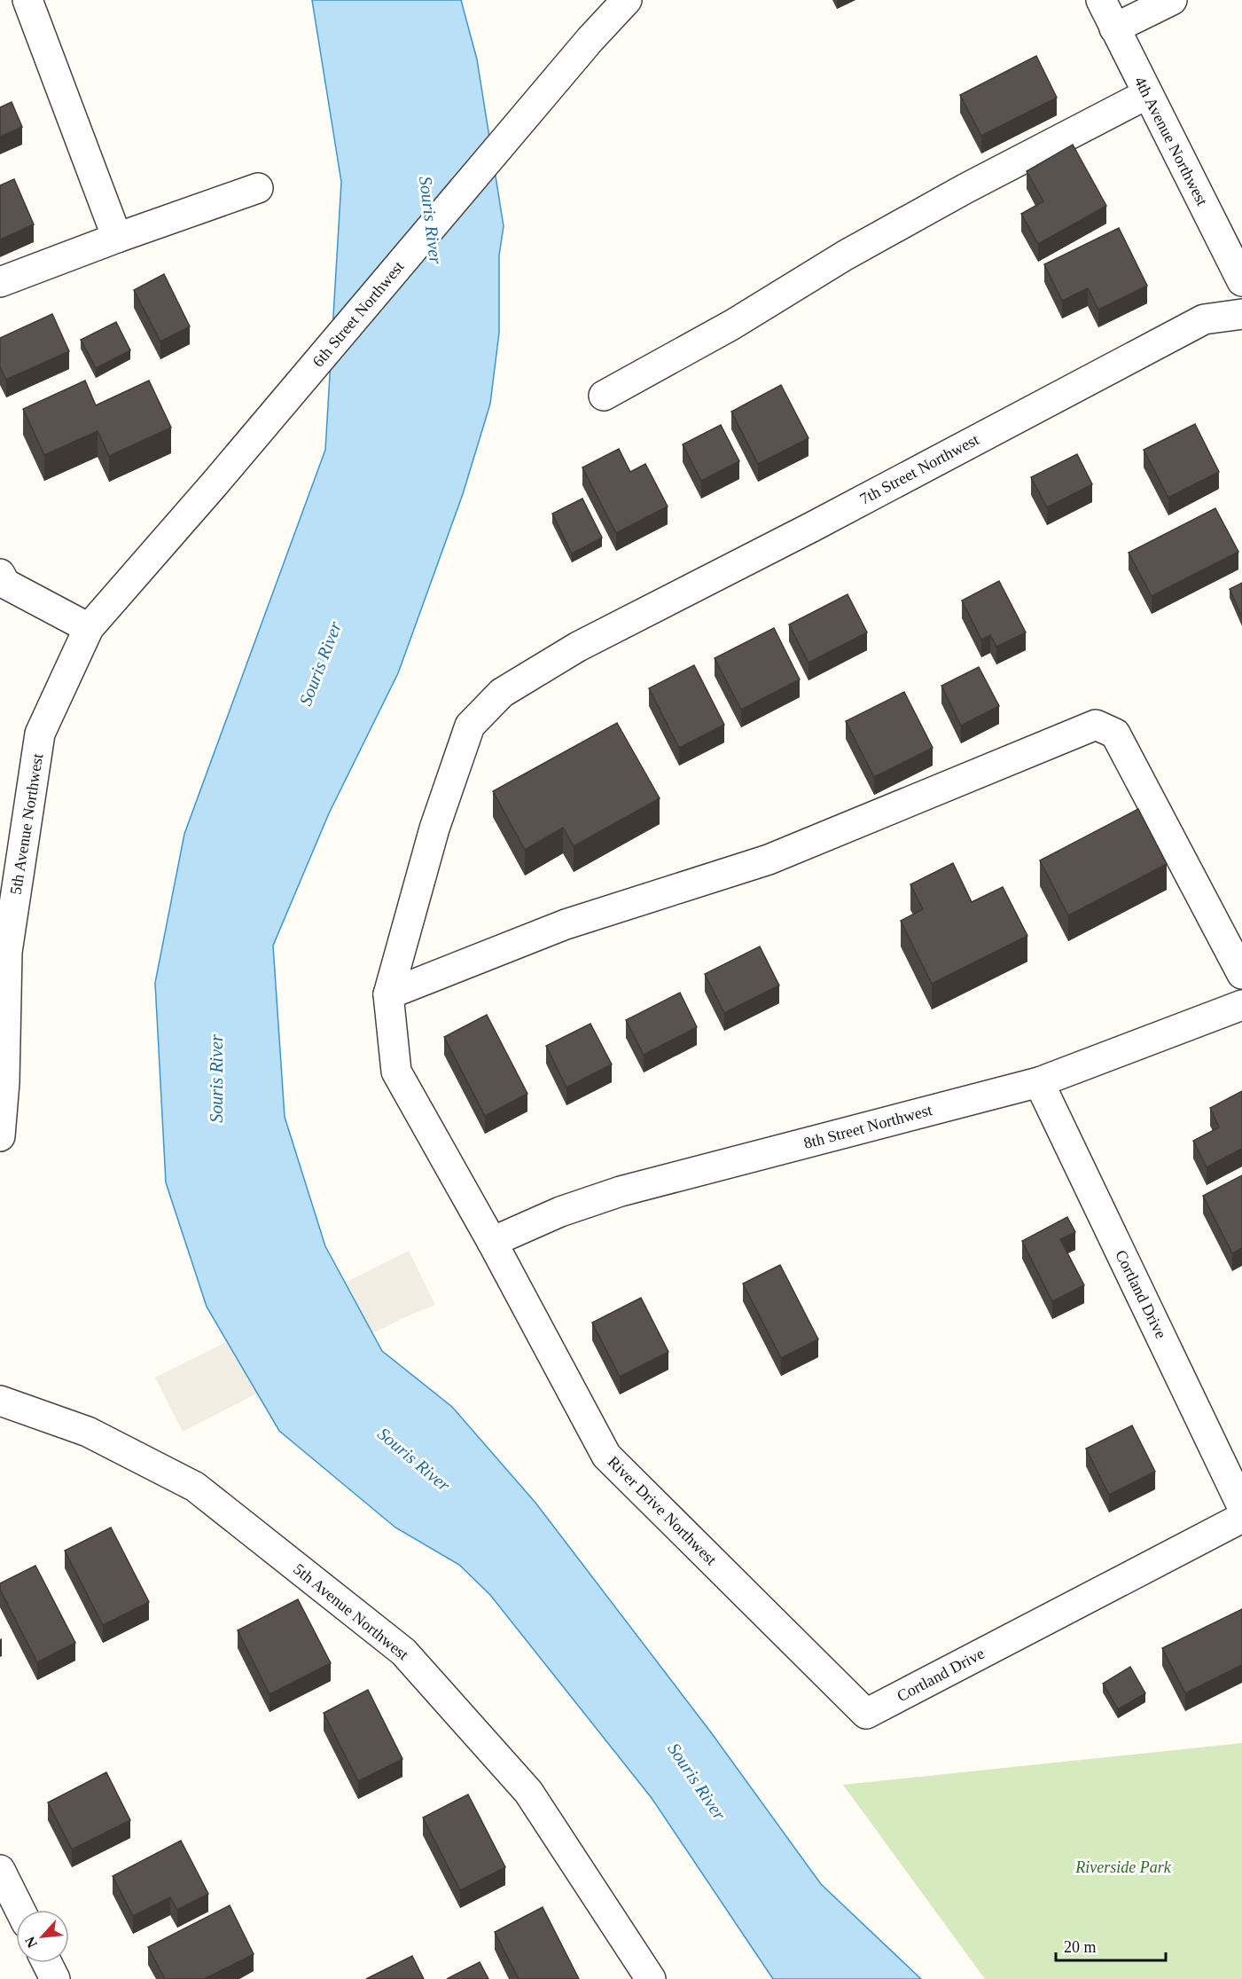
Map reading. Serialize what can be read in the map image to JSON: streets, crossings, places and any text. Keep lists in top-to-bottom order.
{
  "streets": {
    "street": [
      "4th Avenue Northwest",
      "6th Street Northwest",
      "7th Street Northwest",
      "5th Avenue Northwest",
      "8th Street Northwest",
      "Cortland Drive",
      "River Drive Northwest"
    ]
  },
  "crossings": [
    ["6th Street Northwest", "5th Avenue Northwest"],
    ["7th Street Northwest", "River Drive Northwest"],
    ["8th Street Northwest", "Cortland Drive"],
    ["8th Street Northwest", "River Drive Northwest"],
    ["Cortland Drive", "River Drive Northwest"]
  ],
  "water": ["Souris River"],
  "parks": ["Riverside Park"],
  "scale_bar": "20 m",
  "north": "bottom left"
}
